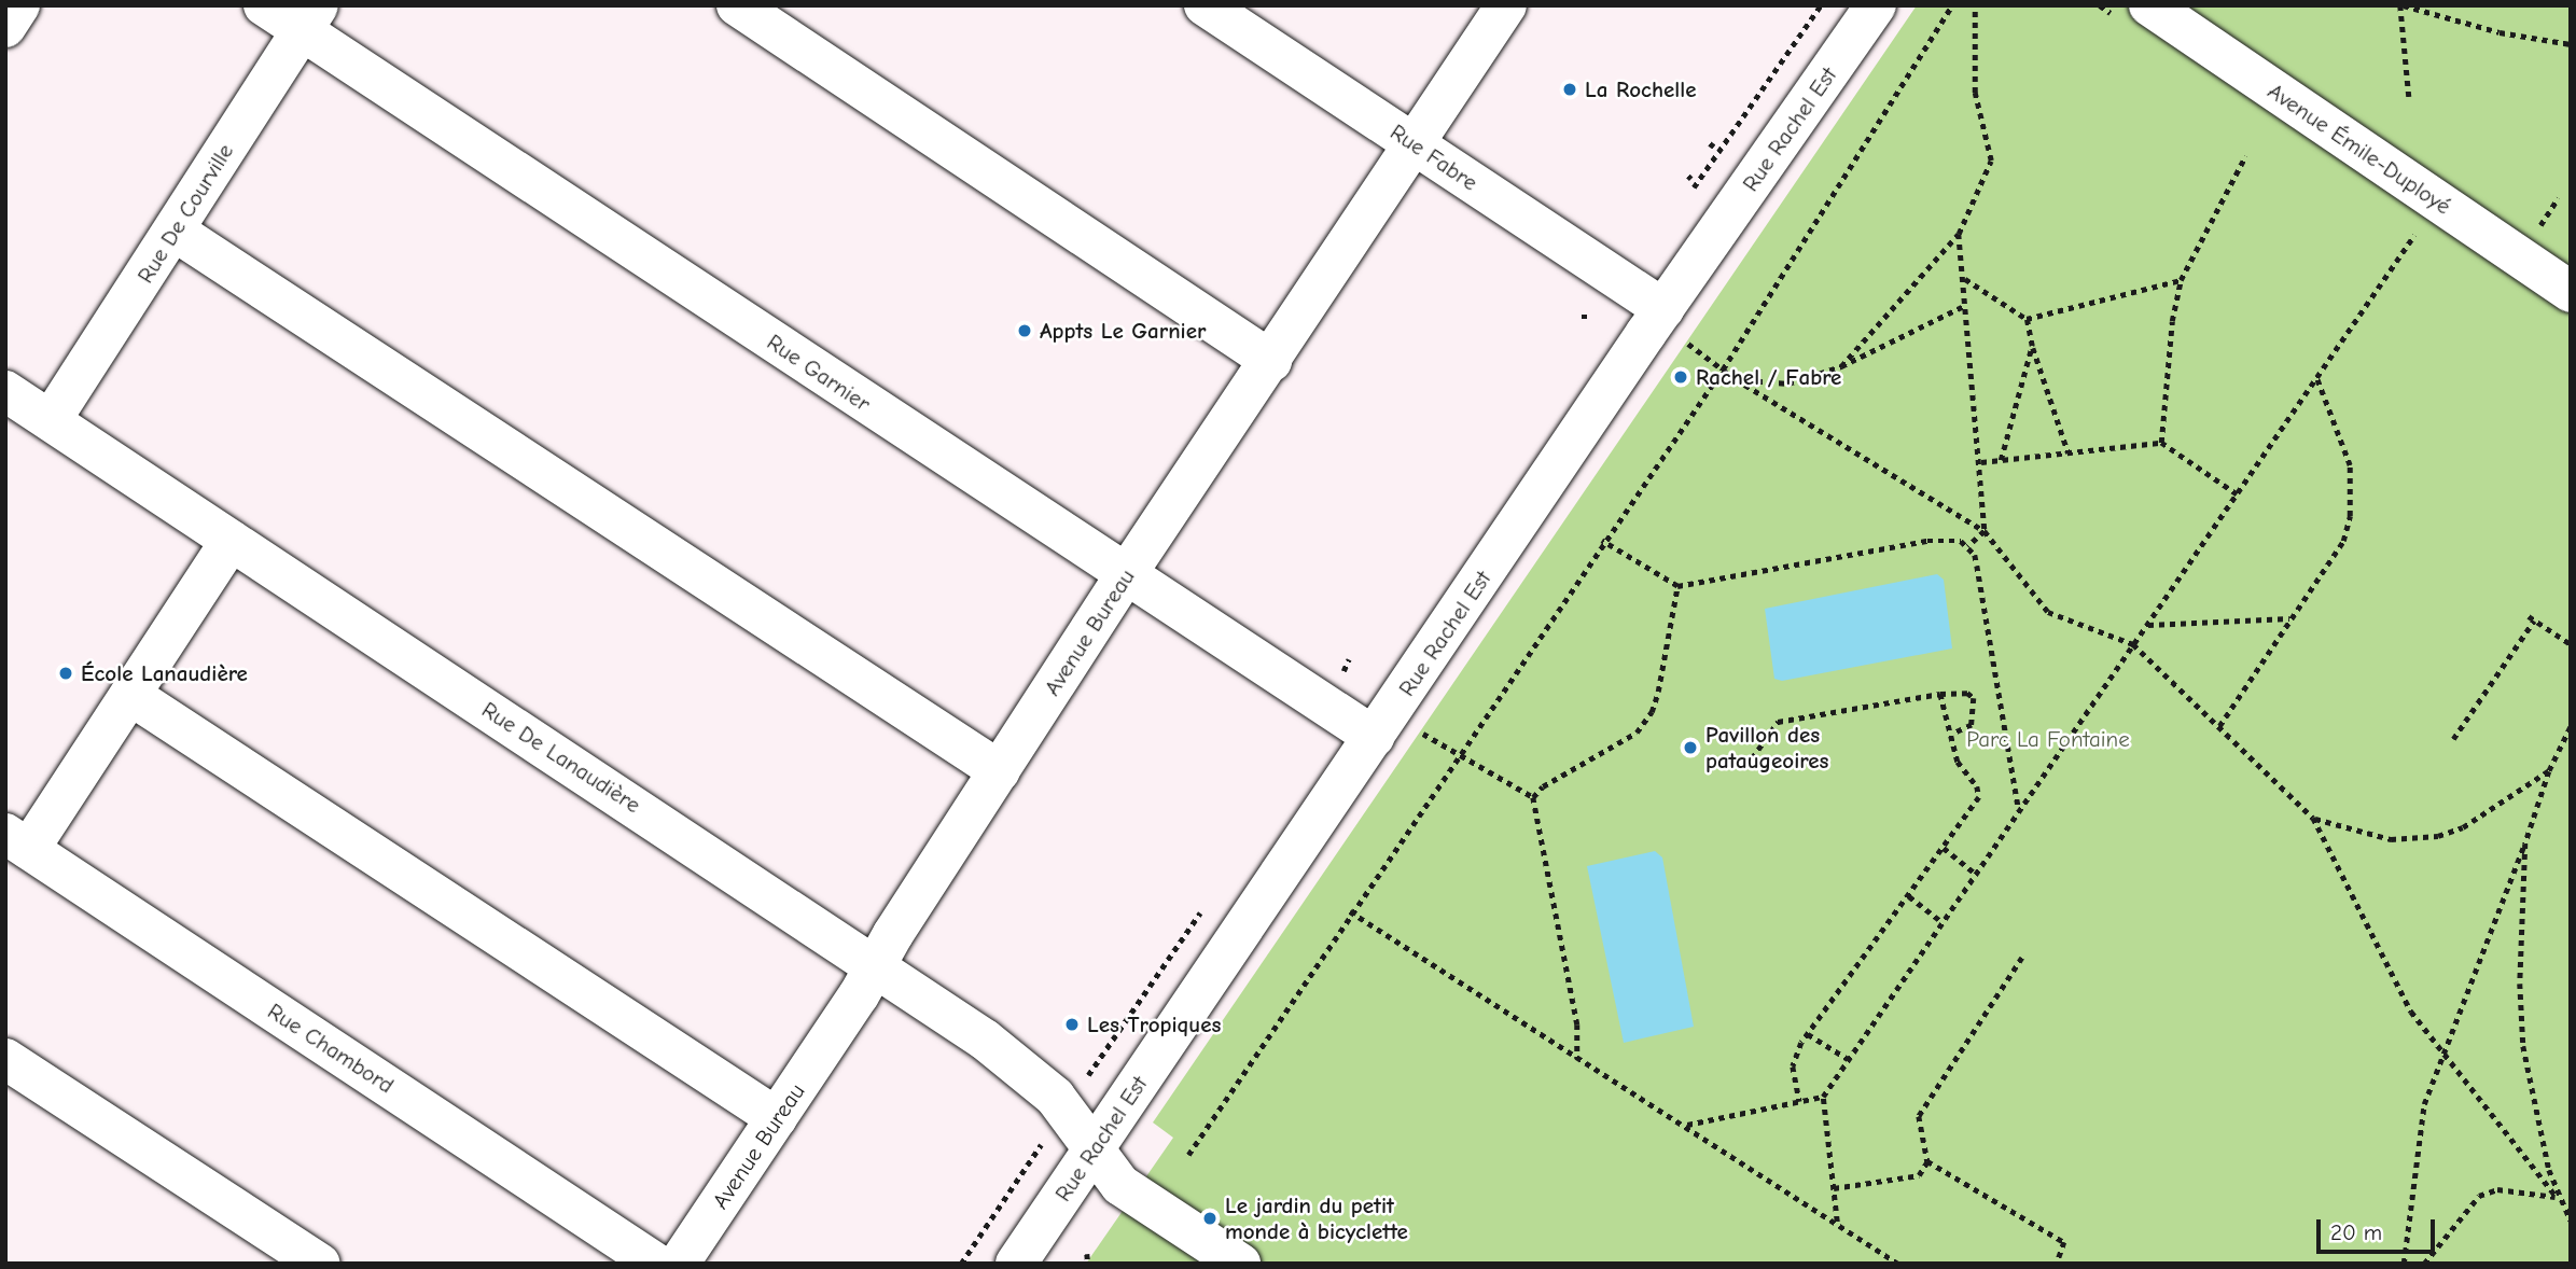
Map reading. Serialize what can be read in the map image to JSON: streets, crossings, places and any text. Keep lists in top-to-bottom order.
{
  "streets": {
    "street": [
      "Rue Rachel Est",
      "Avenue Émile-Duployé",
      "Rue Fabre",
      "Rue De Courville",
      "Rue Garnier",
      "Avenue Bureau",
      "Rue De Lanaudière",
      "Rue Chambord"
    ]
  },
  "crossings": [
    ["Rue Rachel Est", "Rue Fabre"],
    ["Rue Rachel Est", "Rue Garnier"],
    ["Rue Rachel Est", "Rue De Lanaudière"],
    ["Rue Fabre", "Avenue Bureau"],
    ["Rue De Courville", "Rue Garnier"],
    ["Rue De Courville", "Rue De Lanaudière"],
    ["Rue Garnier", "Avenue Bureau"],
    ["Avenue Bureau", "Rue De Lanaudière"]
  ],
  "parks": ["Parc La Fontaine"],
  "places": [
    "La Rochelle",
    "Appts Le Garnier",
    "Rachel / Fabre",
    "École Lanaudière",
    "Pavillon des pataugeoires",
    "Les Tropiques",
    "Le jardin du petit monde à bicyclette"
  ],
  "scale_bar": "20 m"
}
